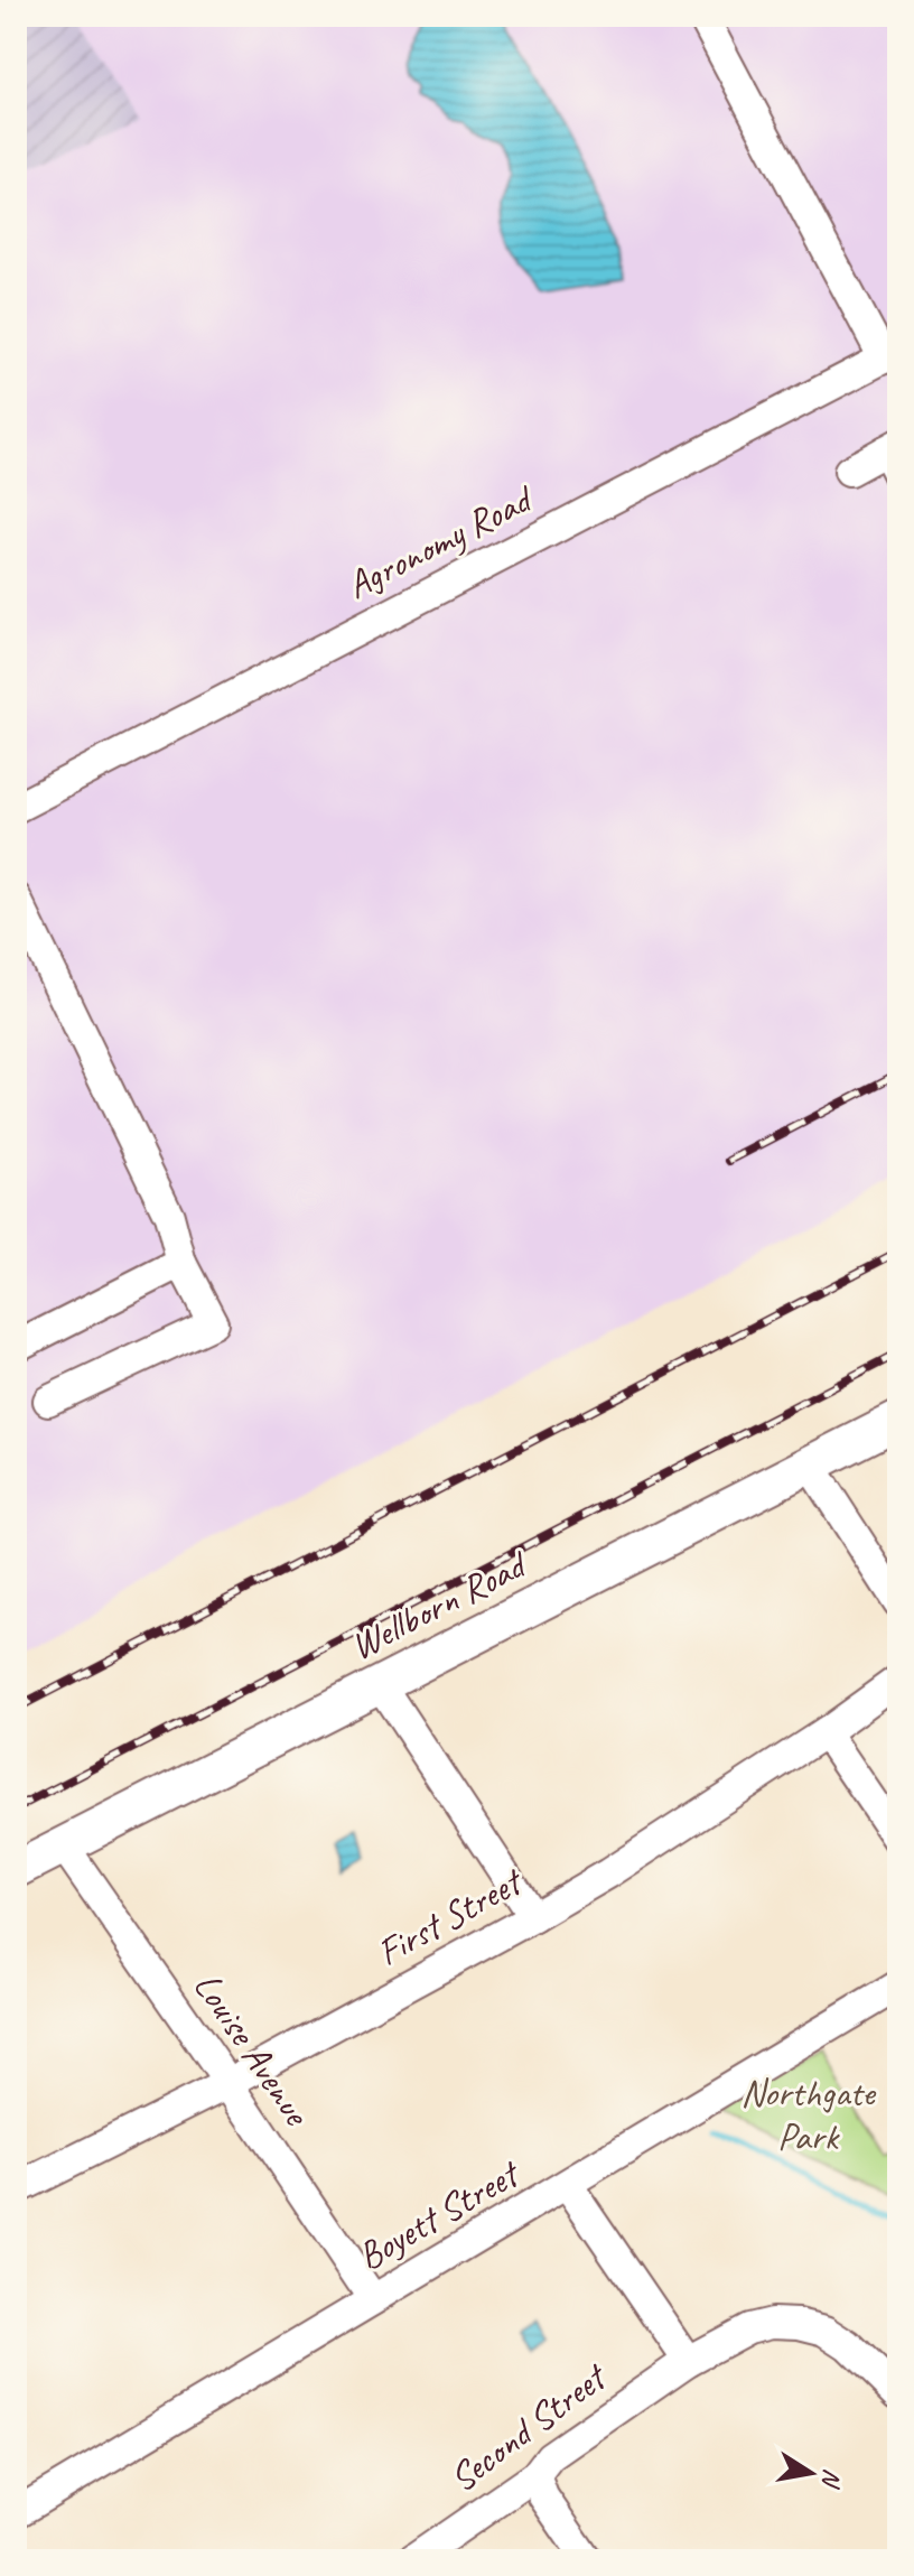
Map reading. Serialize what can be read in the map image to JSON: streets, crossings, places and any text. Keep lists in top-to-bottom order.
{
  "streets": {
    "main road": ["Wellborn Road"],
    "street": [
      "Agronomy Road",
      "First Street",
      "Louise Avenue",
      "Boyett Street",
      "Second Street"
    ]
  },
  "crossings": [
    ["Wellborn Road", "Louise Avenue"],
    ["First Street", "Louise Avenue"],
    ["Louise Avenue", "Boyett Street"]
  ],
  "parks": ["Northgate Park"],
  "north": "right"
}
